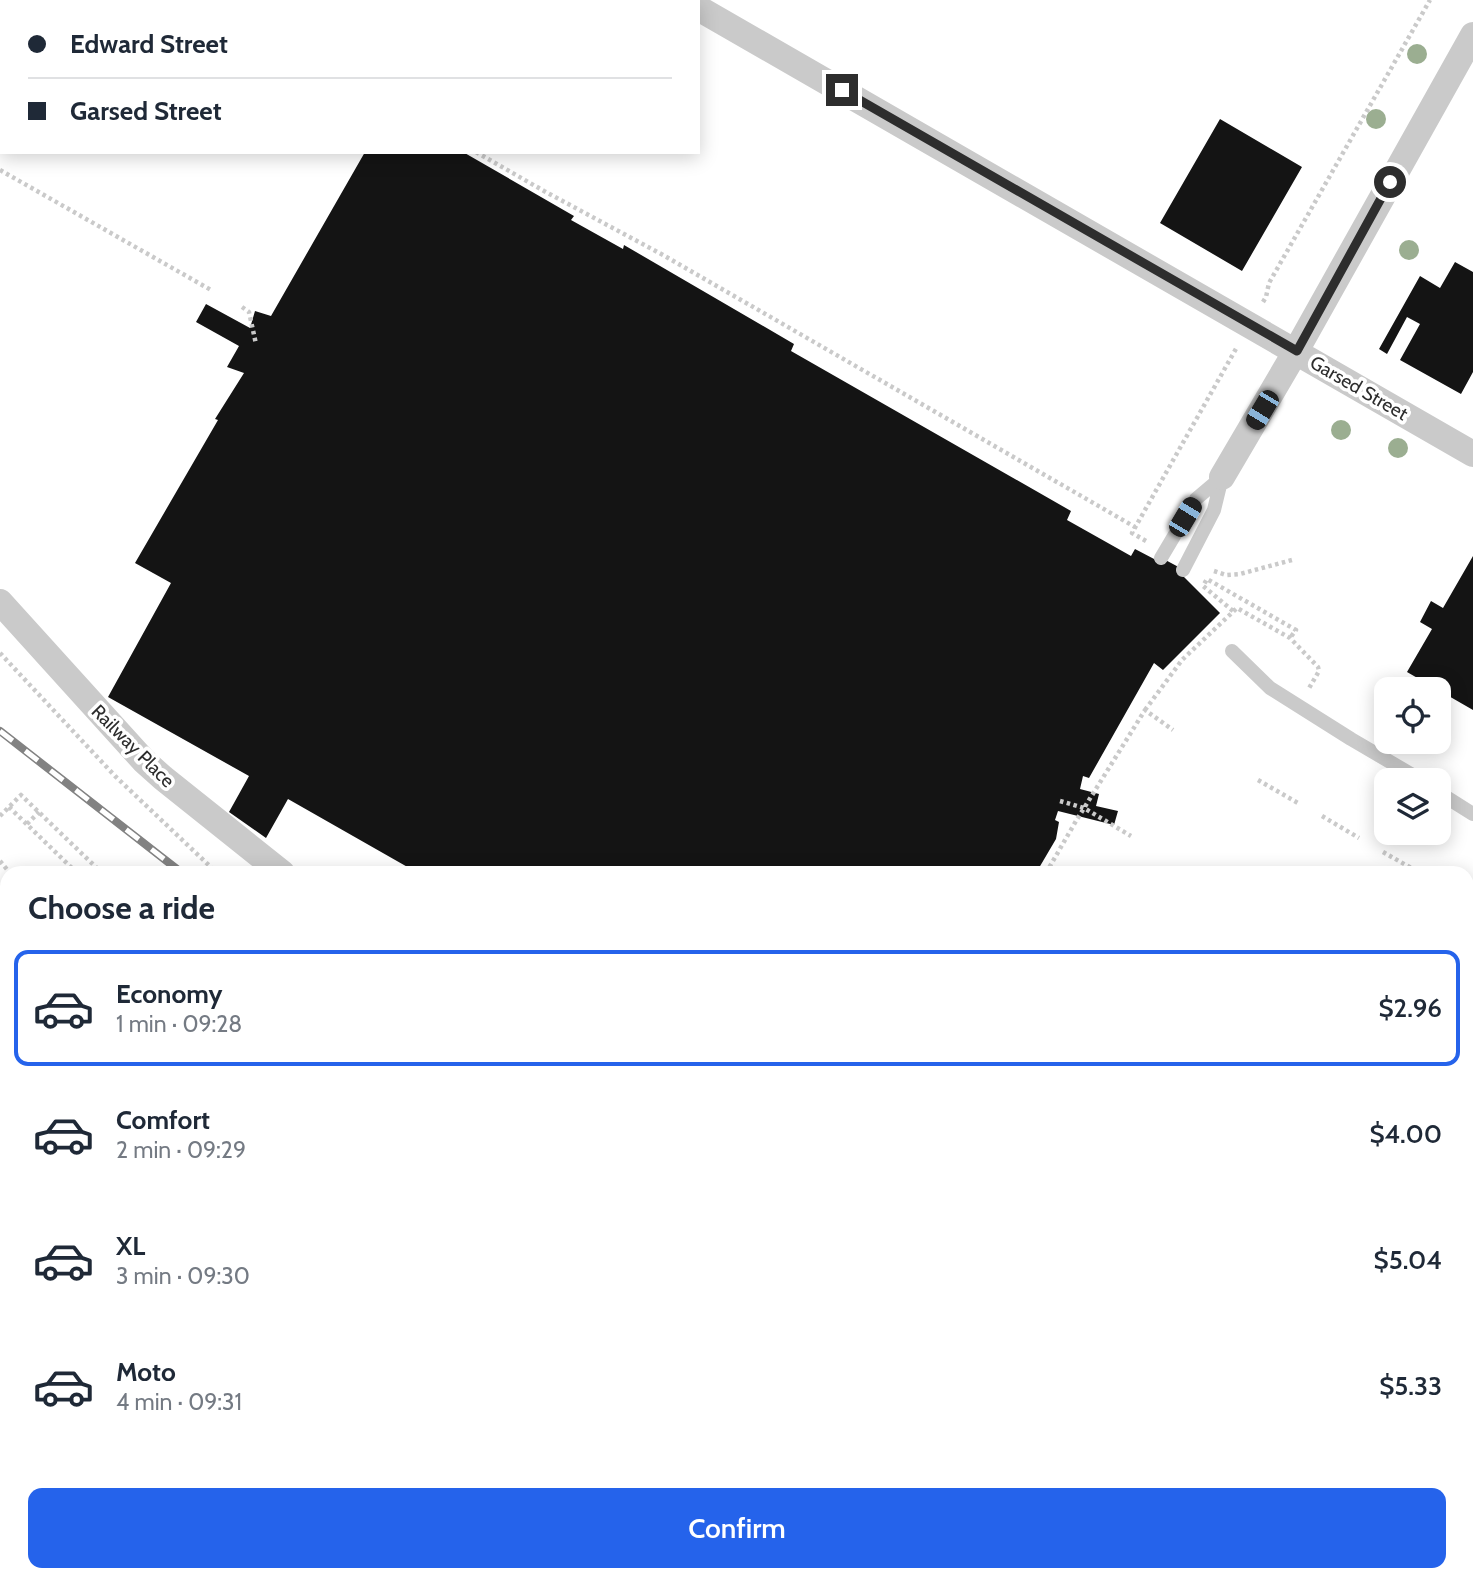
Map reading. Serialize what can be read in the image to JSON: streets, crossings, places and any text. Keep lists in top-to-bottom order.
{
  "streets": {
    "street": ["Garsed Street", "Railway Place"]
  },
  "page": {
    "banner": ["Edward Street", "Garsed Street"],
    "heading": "Choose a ride",
    "list": [
      {
        "name": "Economy",
        "note": "1 min · 09:28",
        "value": "$2.96"
      },
      {
        "name": "Comfort",
        "note": "2 min · 09:29",
        "value": "$4.00"
      },
      {
        "name": "XL",
        "note": "3 min · 09:30",
        "value": "$5.04"
      },
      {
        "name": "Moto",
        "note": "4 min · 09:31",
        "value": "$5.33"
      }
    ],
    "buttons": "Confirm"
  }
}
